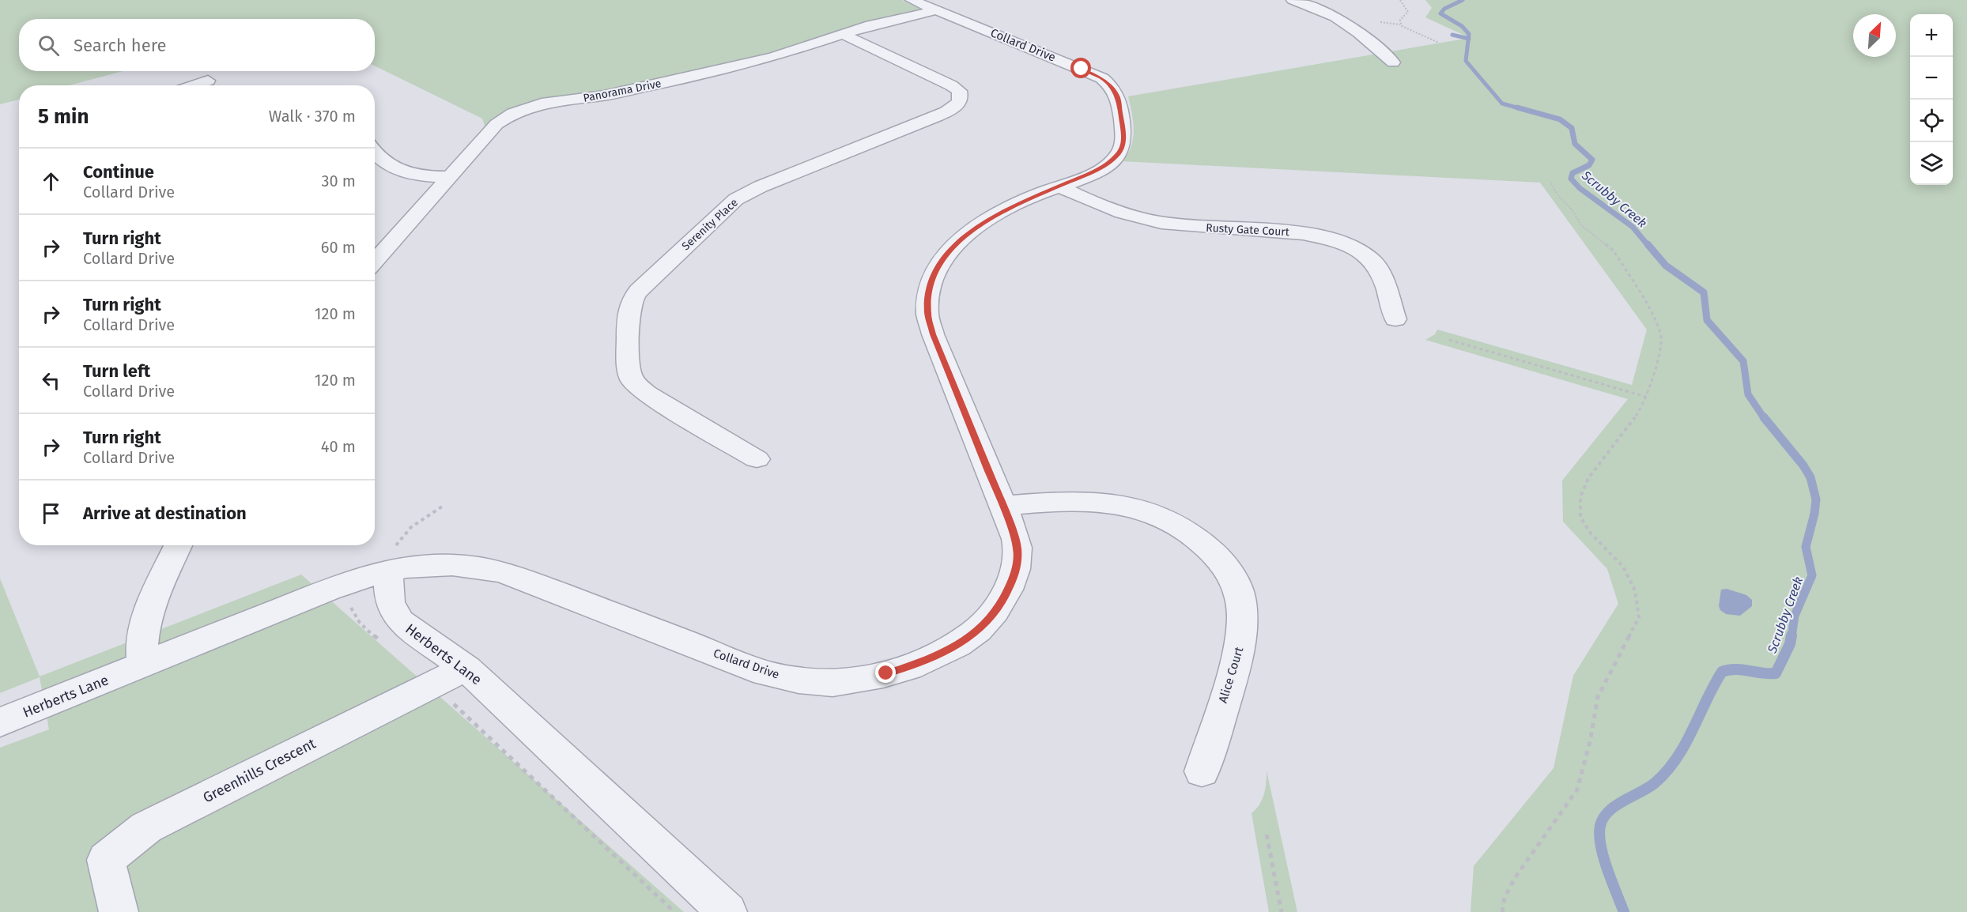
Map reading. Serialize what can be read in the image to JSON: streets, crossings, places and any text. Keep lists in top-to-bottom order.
{
  "streets": {
    "street": [
      "Collard Drive",
      "Panorama Drive",
      "Serenity Place",
      "Rusty Gate Court",
      "Herberts Lane",
      "Alice Court",
      "Greenhills Crescent"
    ]
  },
  "crossings": [
    ["Collard Drive", "Panorama Drive"],
    ["Collard Drive", "Rusty Gate Court"],
    ["Collard Drive", "Herberts Lane"],
    ["Collard Drive", "Alice Court"],
    ["Panorama Drive", "Serenity Place"],
    ["Herberts Lane", "Greenhills Crescent"]
  ],
  "water": ["Scrubby Creek"],
  "north": "top right",
  "page": {
    "map_buttons": ["+", "−"],
    "search": "Search here",
    "heading": ["5 min", "Walk · 370 m"],
    "list": [
      ["Continue", "Collard Drive", "30 m"],
      ["Turn right", "Collard Drive", "60 m"],
      ["Turn right", "Collard Drive", "120 m"],
      ["Turn left", "Collard Drive", "120 m"],
      ["Turn right", "Collard Drive", "40 m"],
      "Arrive at destination"
    ]
  }
}
